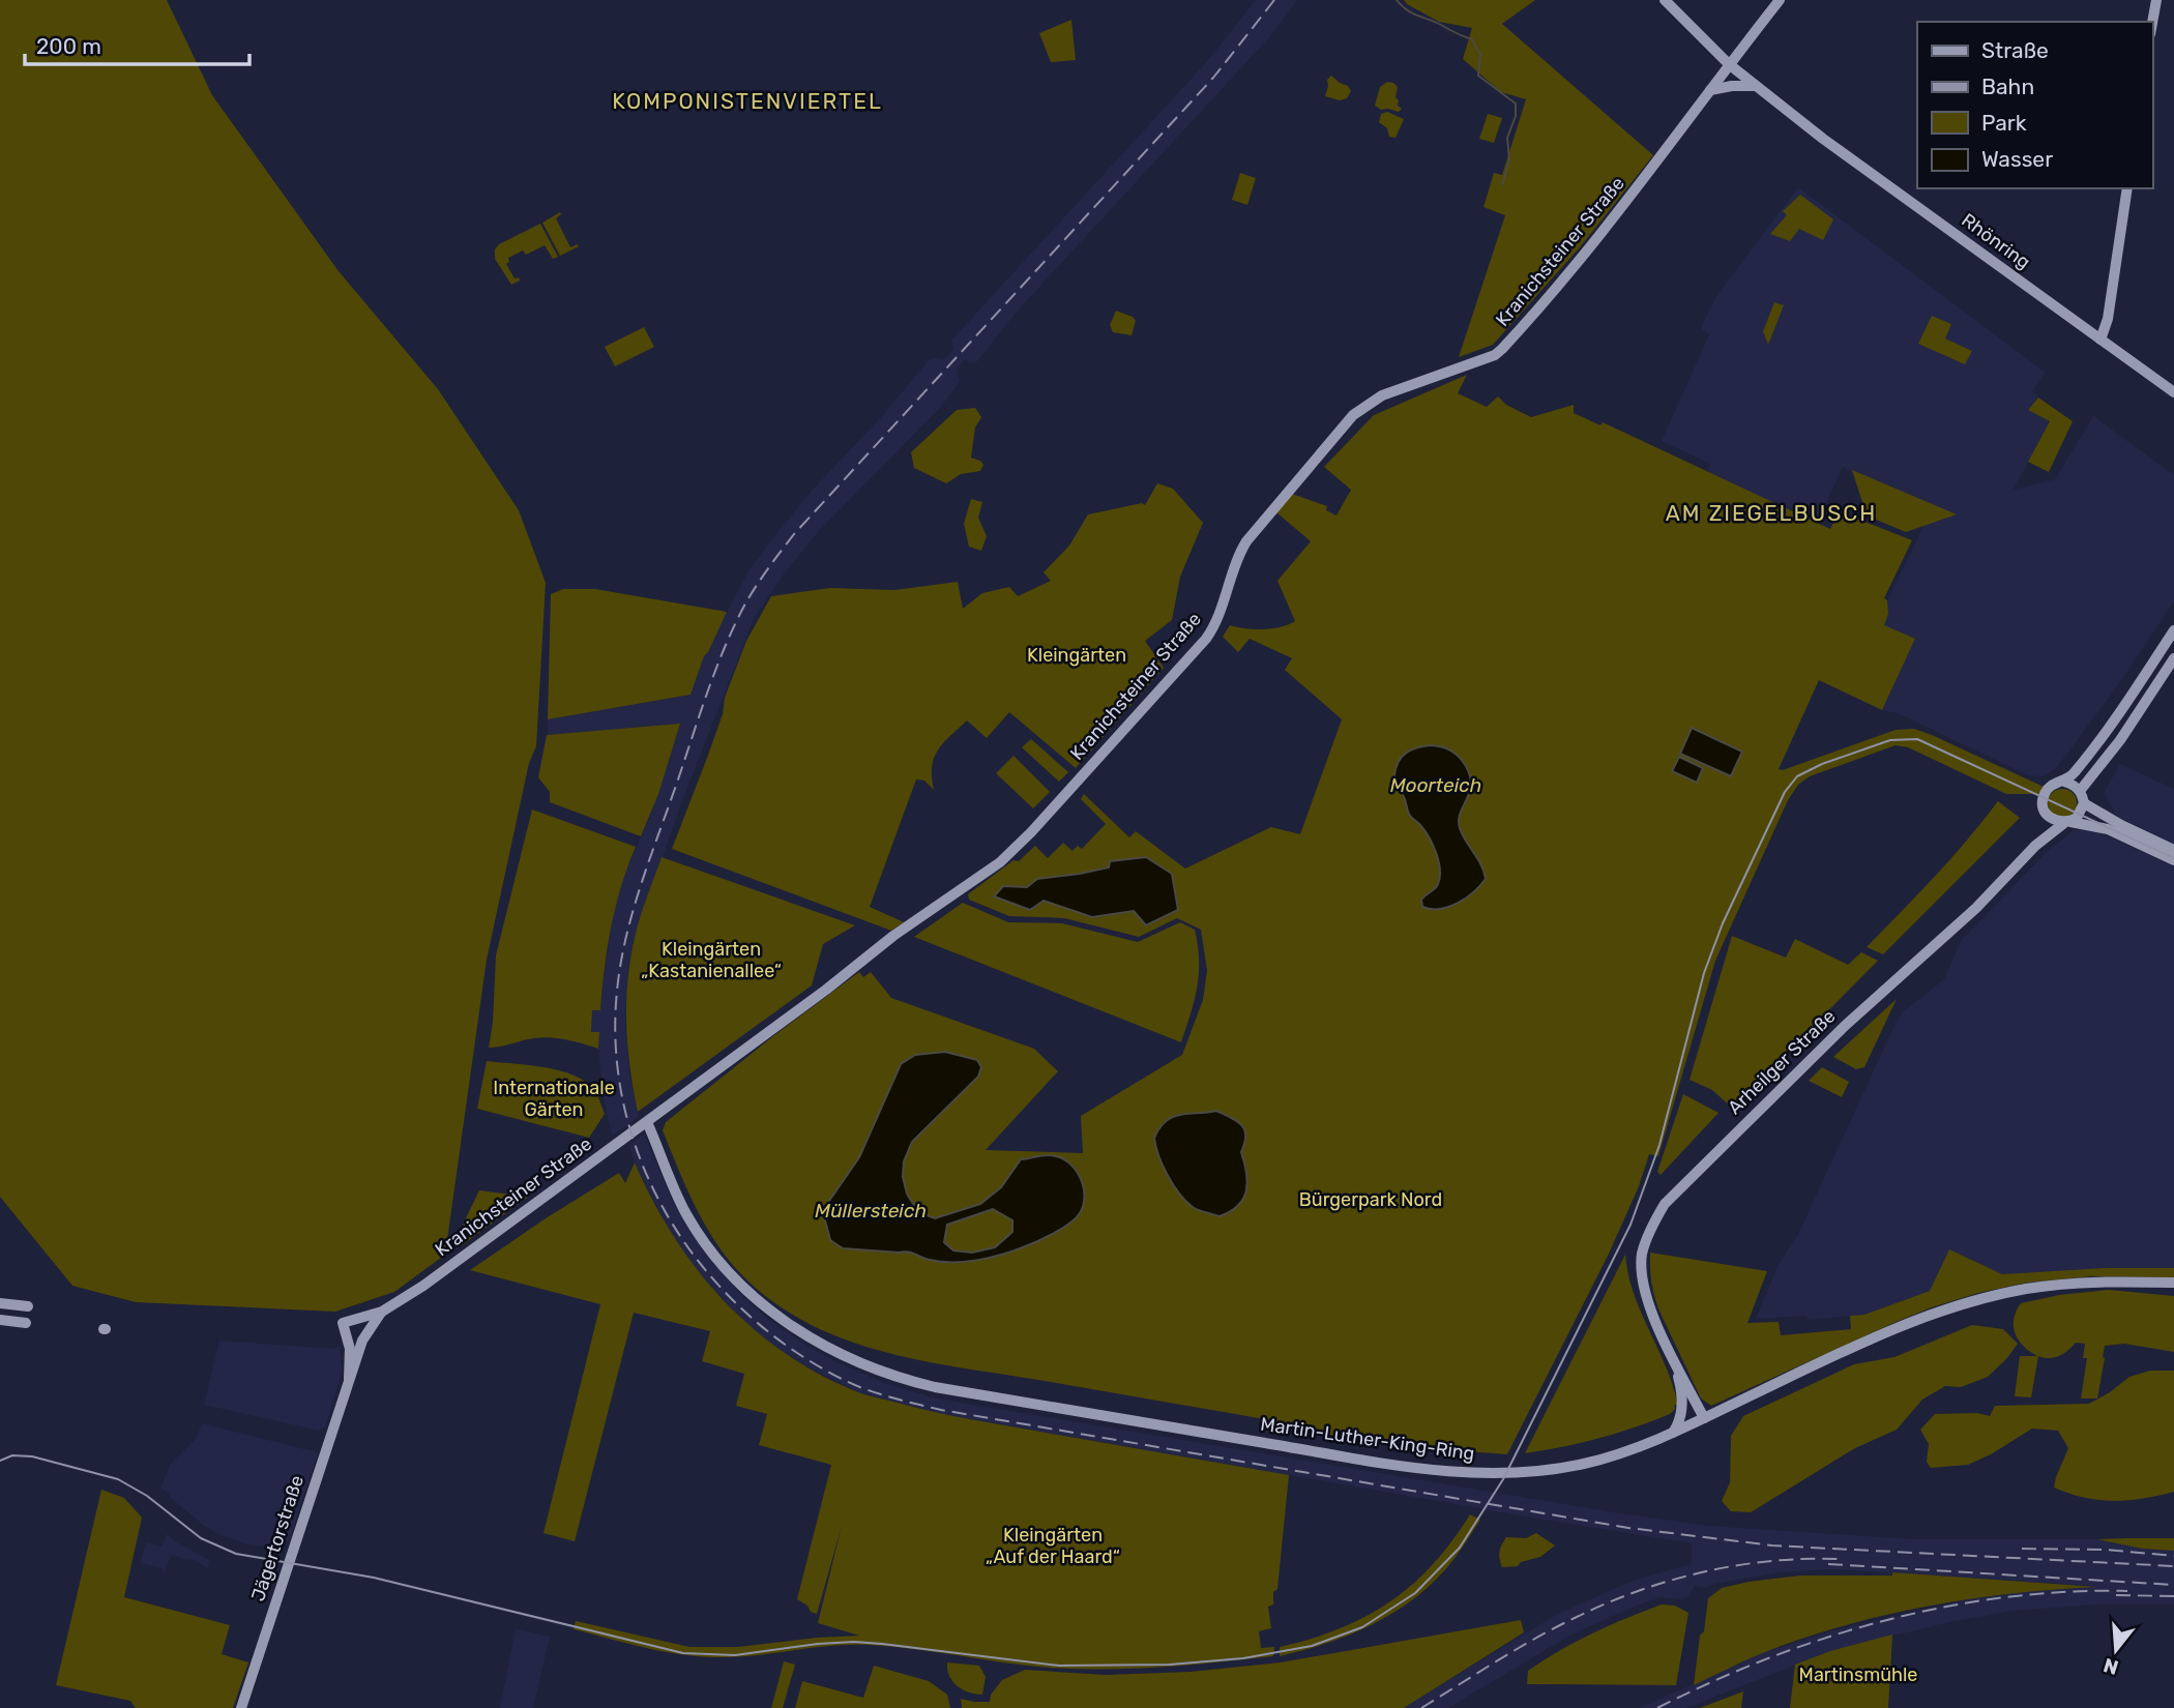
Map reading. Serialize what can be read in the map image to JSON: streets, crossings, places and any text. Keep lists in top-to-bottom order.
{
  "streets": {
    "main road": [
      "Rhönring",
      "Kranichsteiner Straße",
      "Arheilger Straße",
      "Martin-Luther-King-Ring",
      "Jägertorstraße"
    ]
  },
  "crossings": [
    ["Rhönring", "Kranichsteiner Straße"],
    ["Kranichsteiner Straße", "Martin-Luther-King-Ring"],
    ["Kranichsteiner Straße", "Jägertorstraße"],
    ["Arheilger Straße", "Martin-Luther-King-Ring"]
  ],
  "districts": ["KOMPONISTENVIERTEL", "AM ZIEGELBUSCH"],
  "water": ["Moorteich", "Müllersteich"],
  "parks": [
    "Kleingärten",
    "Kleingärten „Kastanienallee“",
    "Internationale Gärten",
    "Bürgerpark Nord",
    "Kleingärten „Auf der Haard“",
    "Martinsmühle"
  ],
  "legend": [
    "Straße",
    "Bahn",
    "Park",
    "Wasser"
  ],
  "scale_bar": "200 m",
  "north": "bottom"
}
